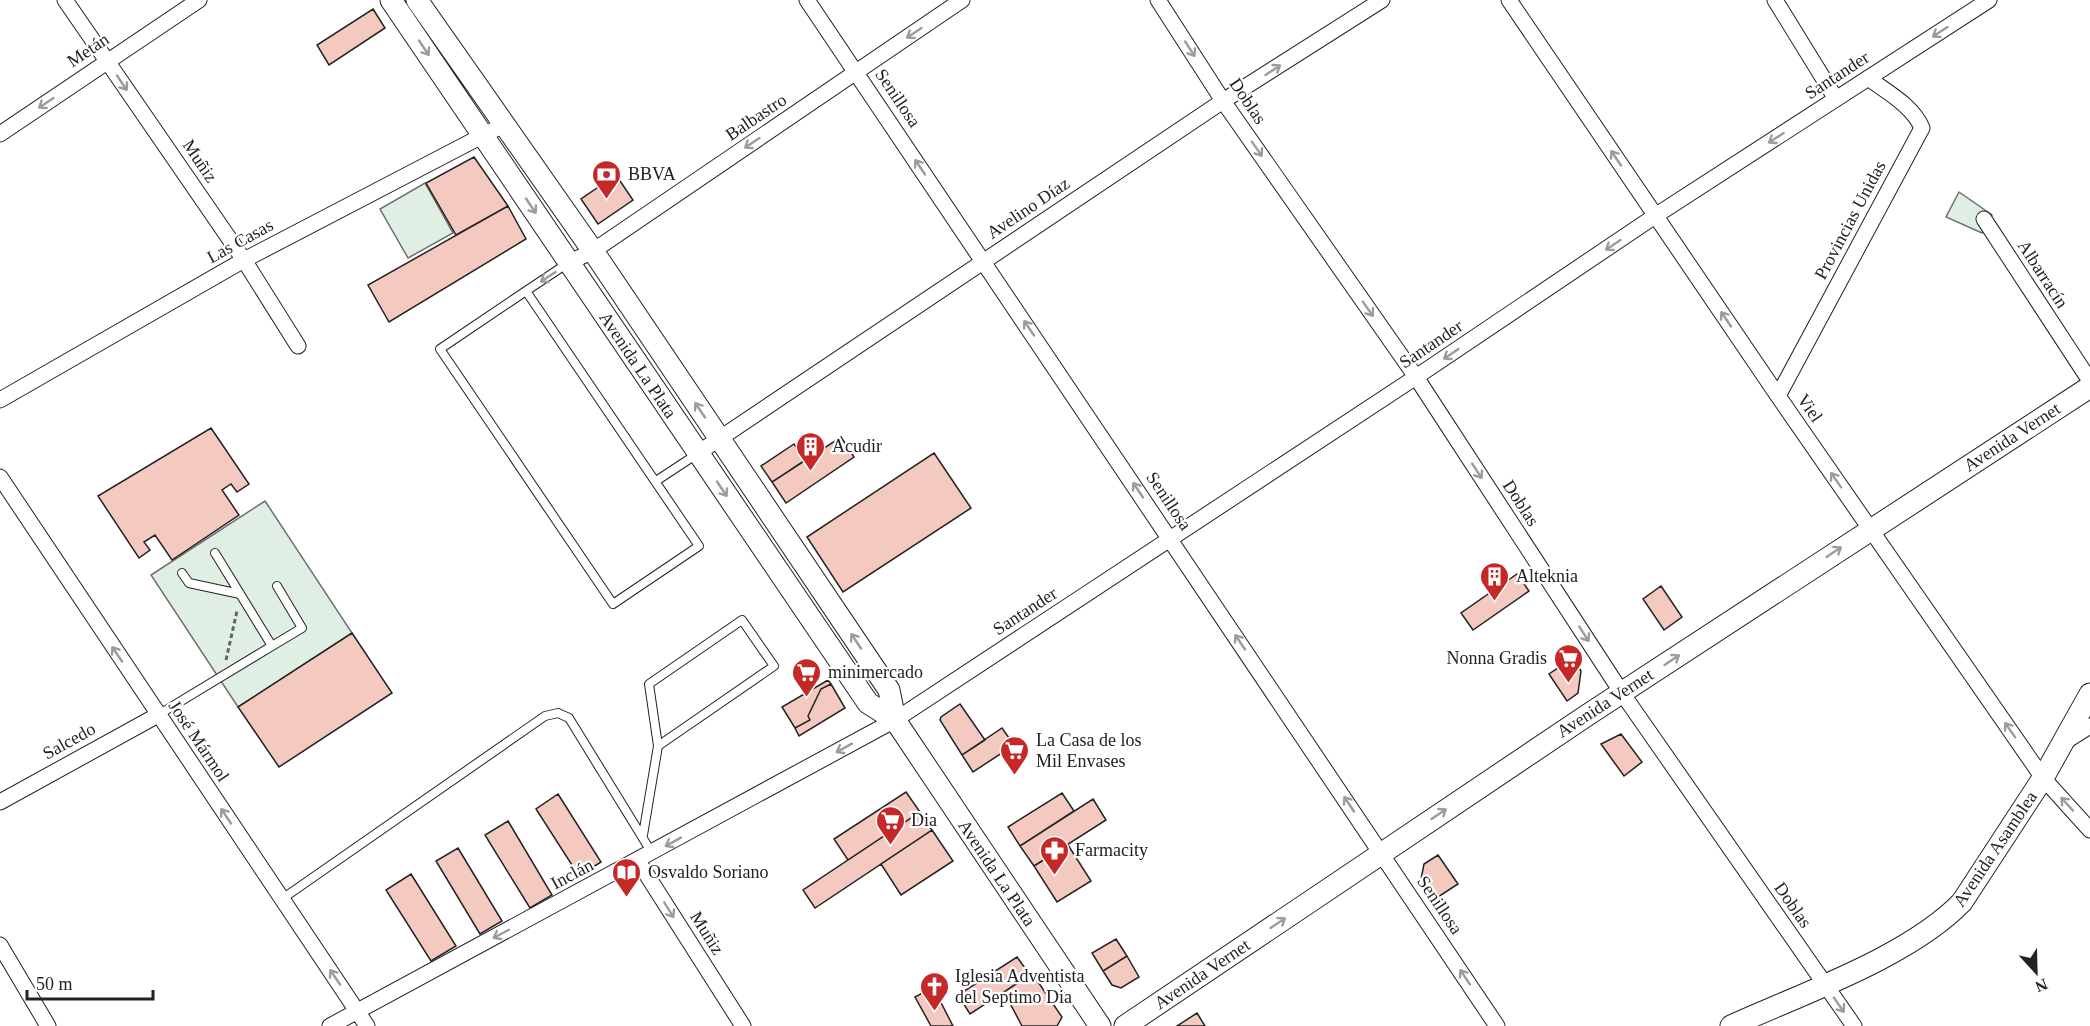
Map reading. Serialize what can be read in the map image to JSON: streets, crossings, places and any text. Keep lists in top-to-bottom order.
{
  "streets": {
    "main road": ["Avenida La Plata", "Avenida Vernet", "Avenida Asamblea"],
    "street": [
      "Metán",
      "Santander",
      "Senillosa",
      "Doblas",
      "Balbastro",
      "Muñiz",
      "Avelino Díaz",
      "Provincias Unidas",
      "Las Casas",
      "Albarracín",
      "Viel",
      "Salcedo",
      "José Mármol",
      "Inclán"
    ]
  },
  "crossings": [
    ["Metán", "Muñiz"],
    ["Santander", "Senillosa"],
    ["Santander", "Doblas"],
    ["Santander", "Provincias Unidas"],
    ["Santander", "Avenida La Plata"],
    ["Santander", "Viel"],
    ["Santander", "Inclán"],
    ["Senillosa", "Balbastro"],
    ["Senillosa", "Avelino Díaz"],
    ["Senillosa", "Avenida Vernet"],
    ["Doblas", "Avelino Díaz"],
    ["Doblas", "Avenida Vernet"],
    ["Doblas", "Avenida Asamblea"],
    ["Balbastro", "Avenida La Plata"],
    ["Muñiz", "Las Casas"],
    ["Muñiz", "Inclán"],
    ["Avelino Díaz", "Avenida La Plata"],
    ["Provincias Unidas", "Viel"],
    ["Las Casas", "Avenida La Plata"],
    ["Avenida La Plata", "Inclán"],
    ["Viel", "Avenida Vernet"],
    ["Viel", "Avenida Asamblea"],
    ["Salcedo", "José Mármol"],
    ["José Mármol", "Inclán"]
  ],
  "one_way": [
    "Metán",
    "Santander",
    "Senillosa",
    "Doblas",
    "Balbastro",
    "Muñiz",
    "Viel",
    "Avenida Vernet",
    "José Mármol",
    "Inclán"
  ],
  "places": {
    "bank": ["BBVA"],
    "building": ["Acudir", "Alteknia"],
    "supermarket": [
      "Nonna Gradis",
      "minimercado",
      "La Casa de los Mil Envases",
      "Dia"
    ],
    "pharmacy": ["Farmacity"],
    "library": ["Osvaldo Soriano"],
    "church": ["Iglesia Adventista del Septimo Dia"]
  },
  "scale_bar": "50 m",
  "north": "bottom"
}
